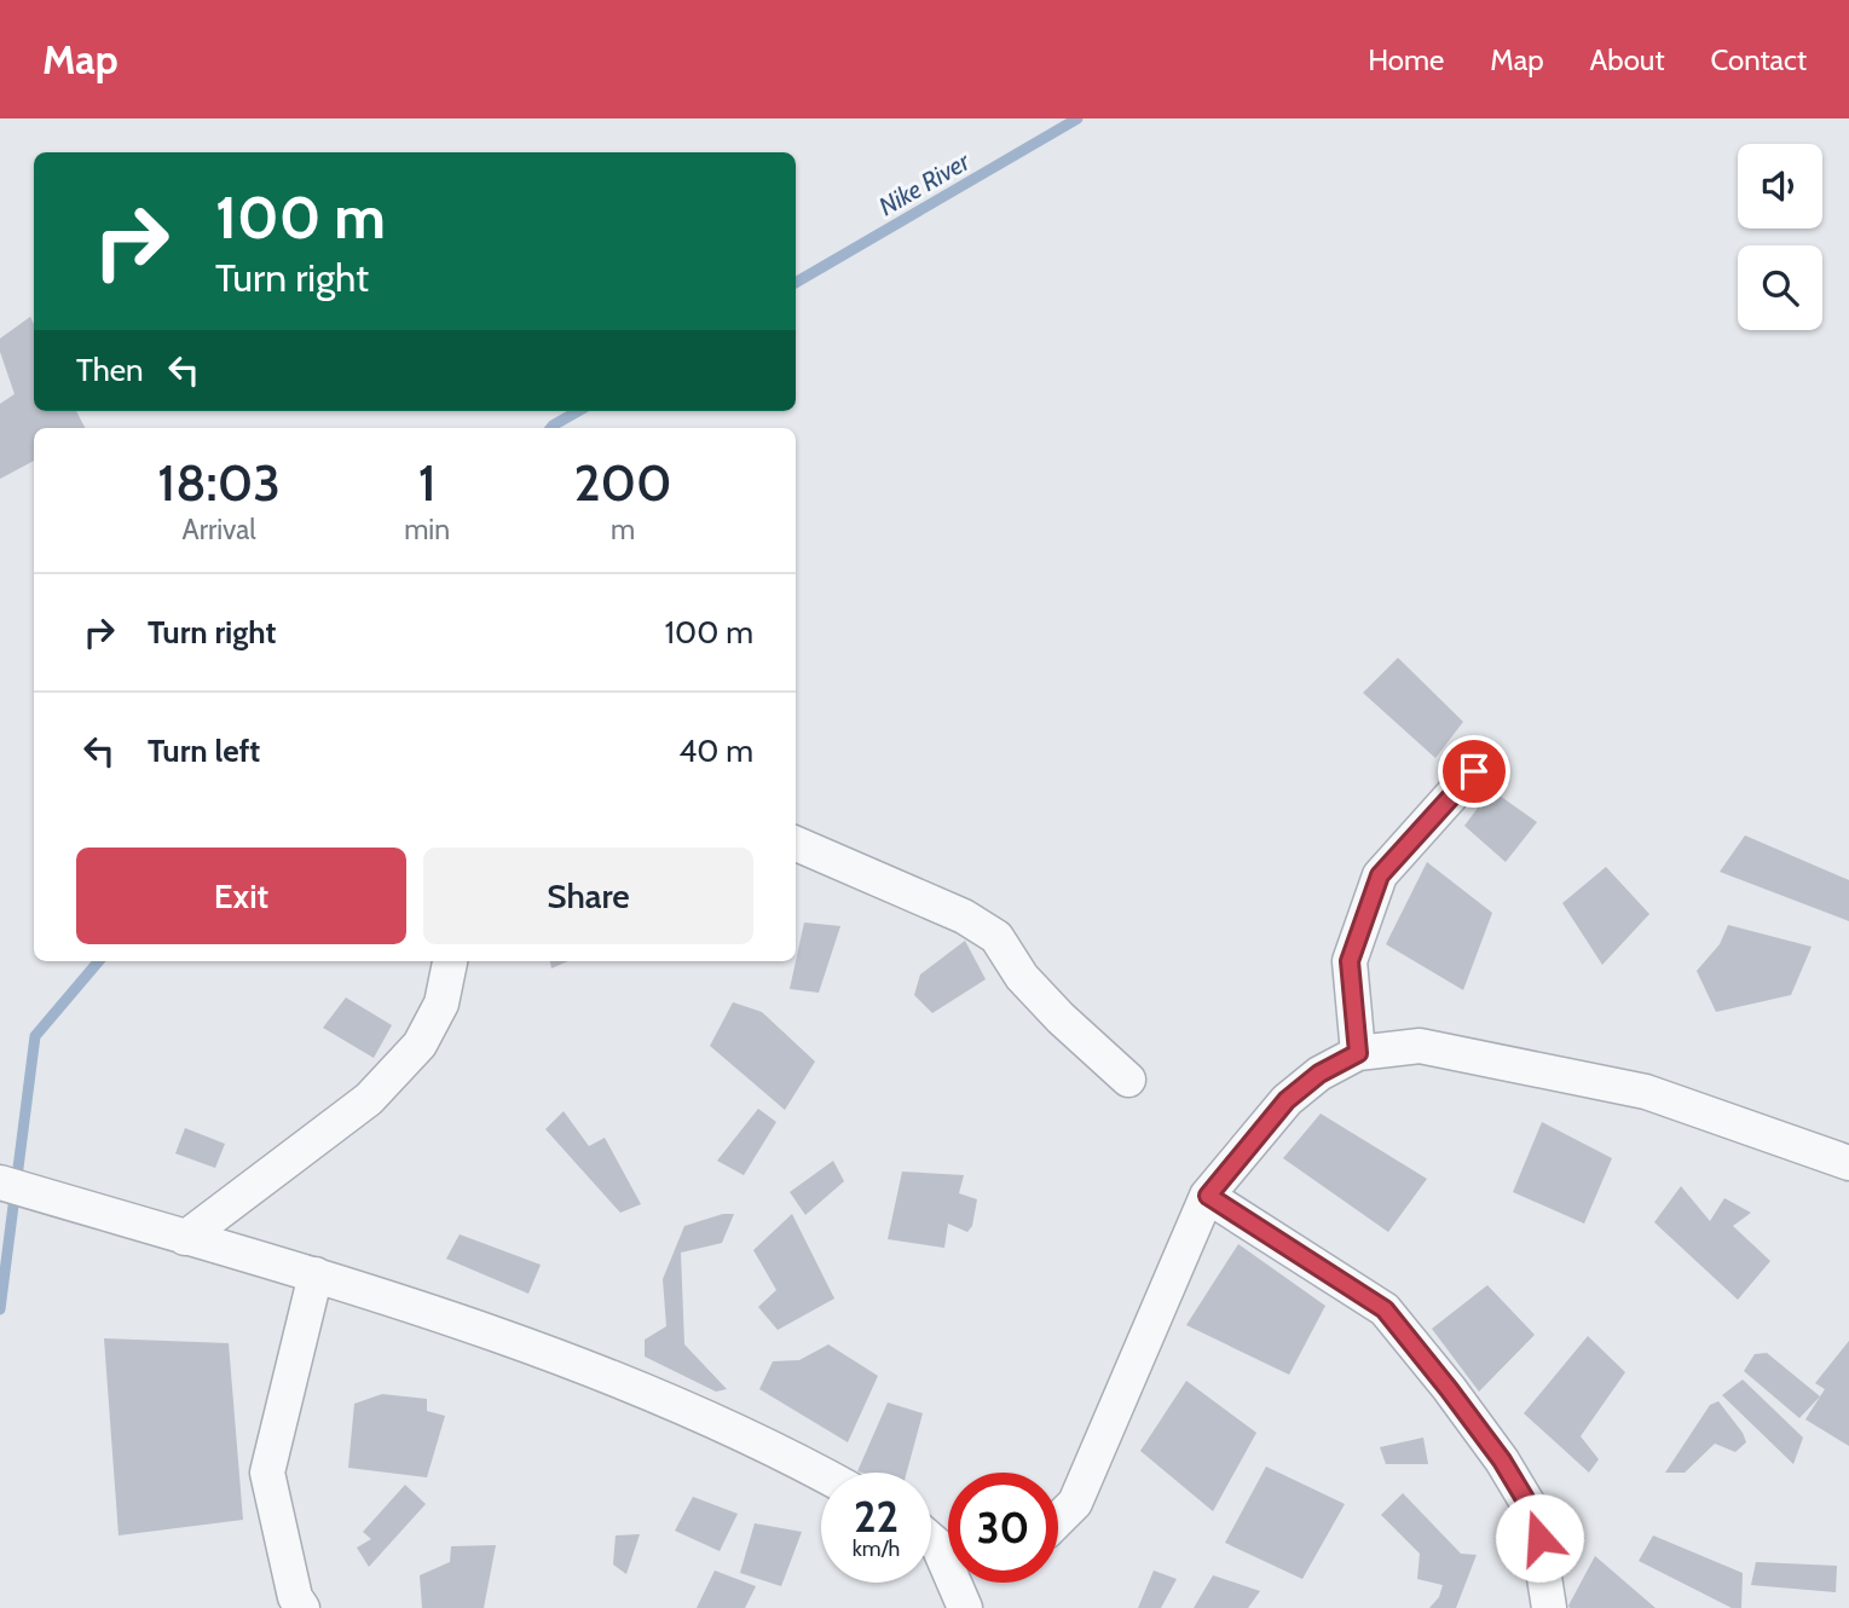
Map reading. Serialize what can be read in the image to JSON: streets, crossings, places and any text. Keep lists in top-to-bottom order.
{
  "water": ["Nike River"],
  "page": {
    "header": "Map",
    "nav": [
      "Home",
      "Map",
      "About",
      "Contact"
    ],
    "turn": ["100 m", "Turn right"],
    "then": "Then",
    "eta": [
      "18:03",
      "Arrival",
      "1",
      "min",
      "200",
      "m"
    ],
    "list": [
      {
        "name": "Turn right",
        "value": "100 m"
      },
      {
        "name": "Turn left",
        "value": "40 m"
      }
    ],
    "buttons": ["Exit", "Share"],
    "speed": "22 km/h",
    "limit": "30"
  }
}
